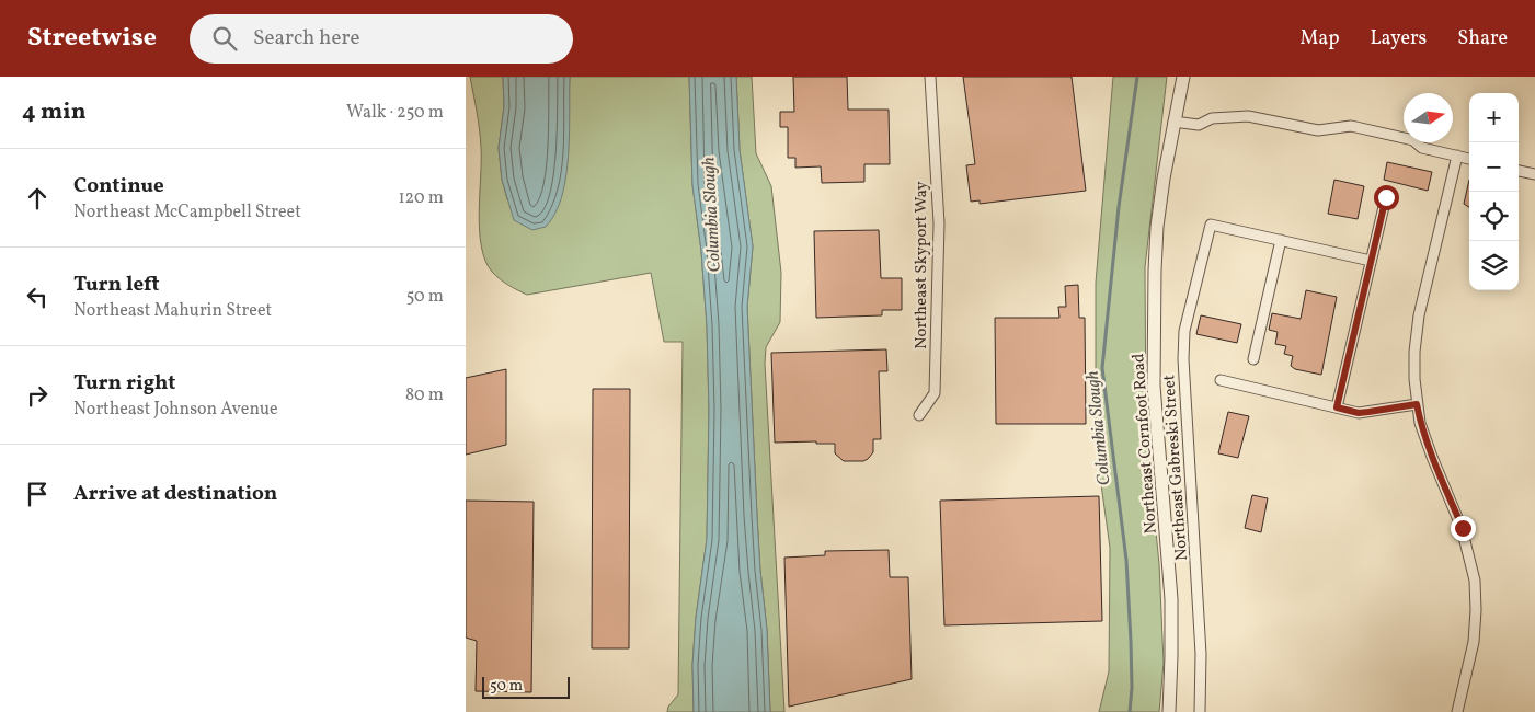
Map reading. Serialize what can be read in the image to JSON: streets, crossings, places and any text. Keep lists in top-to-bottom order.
{
  "streets": {
    "street": ["Northeast Skyport Way", "Northeast Cornfoot Road", "Northeast Gabreski Street"]
  },
  "water": ["Columbia Slough"],
  "scale_bar": "50 m",
  "north": "right",
  "page": {
    "header": "Streetwise",
    "search": "Search here",
    "nav": ["Map", "Layers", "Share"],
    "heading": ["4 min", "Walk · 250 m"],
    "map_buttons": ["+", "−"],
    "list": [
      ["Continue", "Northeast McCampbell Street", "120 m"],
      ["Turn left", "Northeast Mahurin Street", "50 m"],
      ["Turn right", "Northeast Johnson Avenue", "80 m"],
      "Arrive at destination"
    ],
    "scale": "50 m"
  }
}
